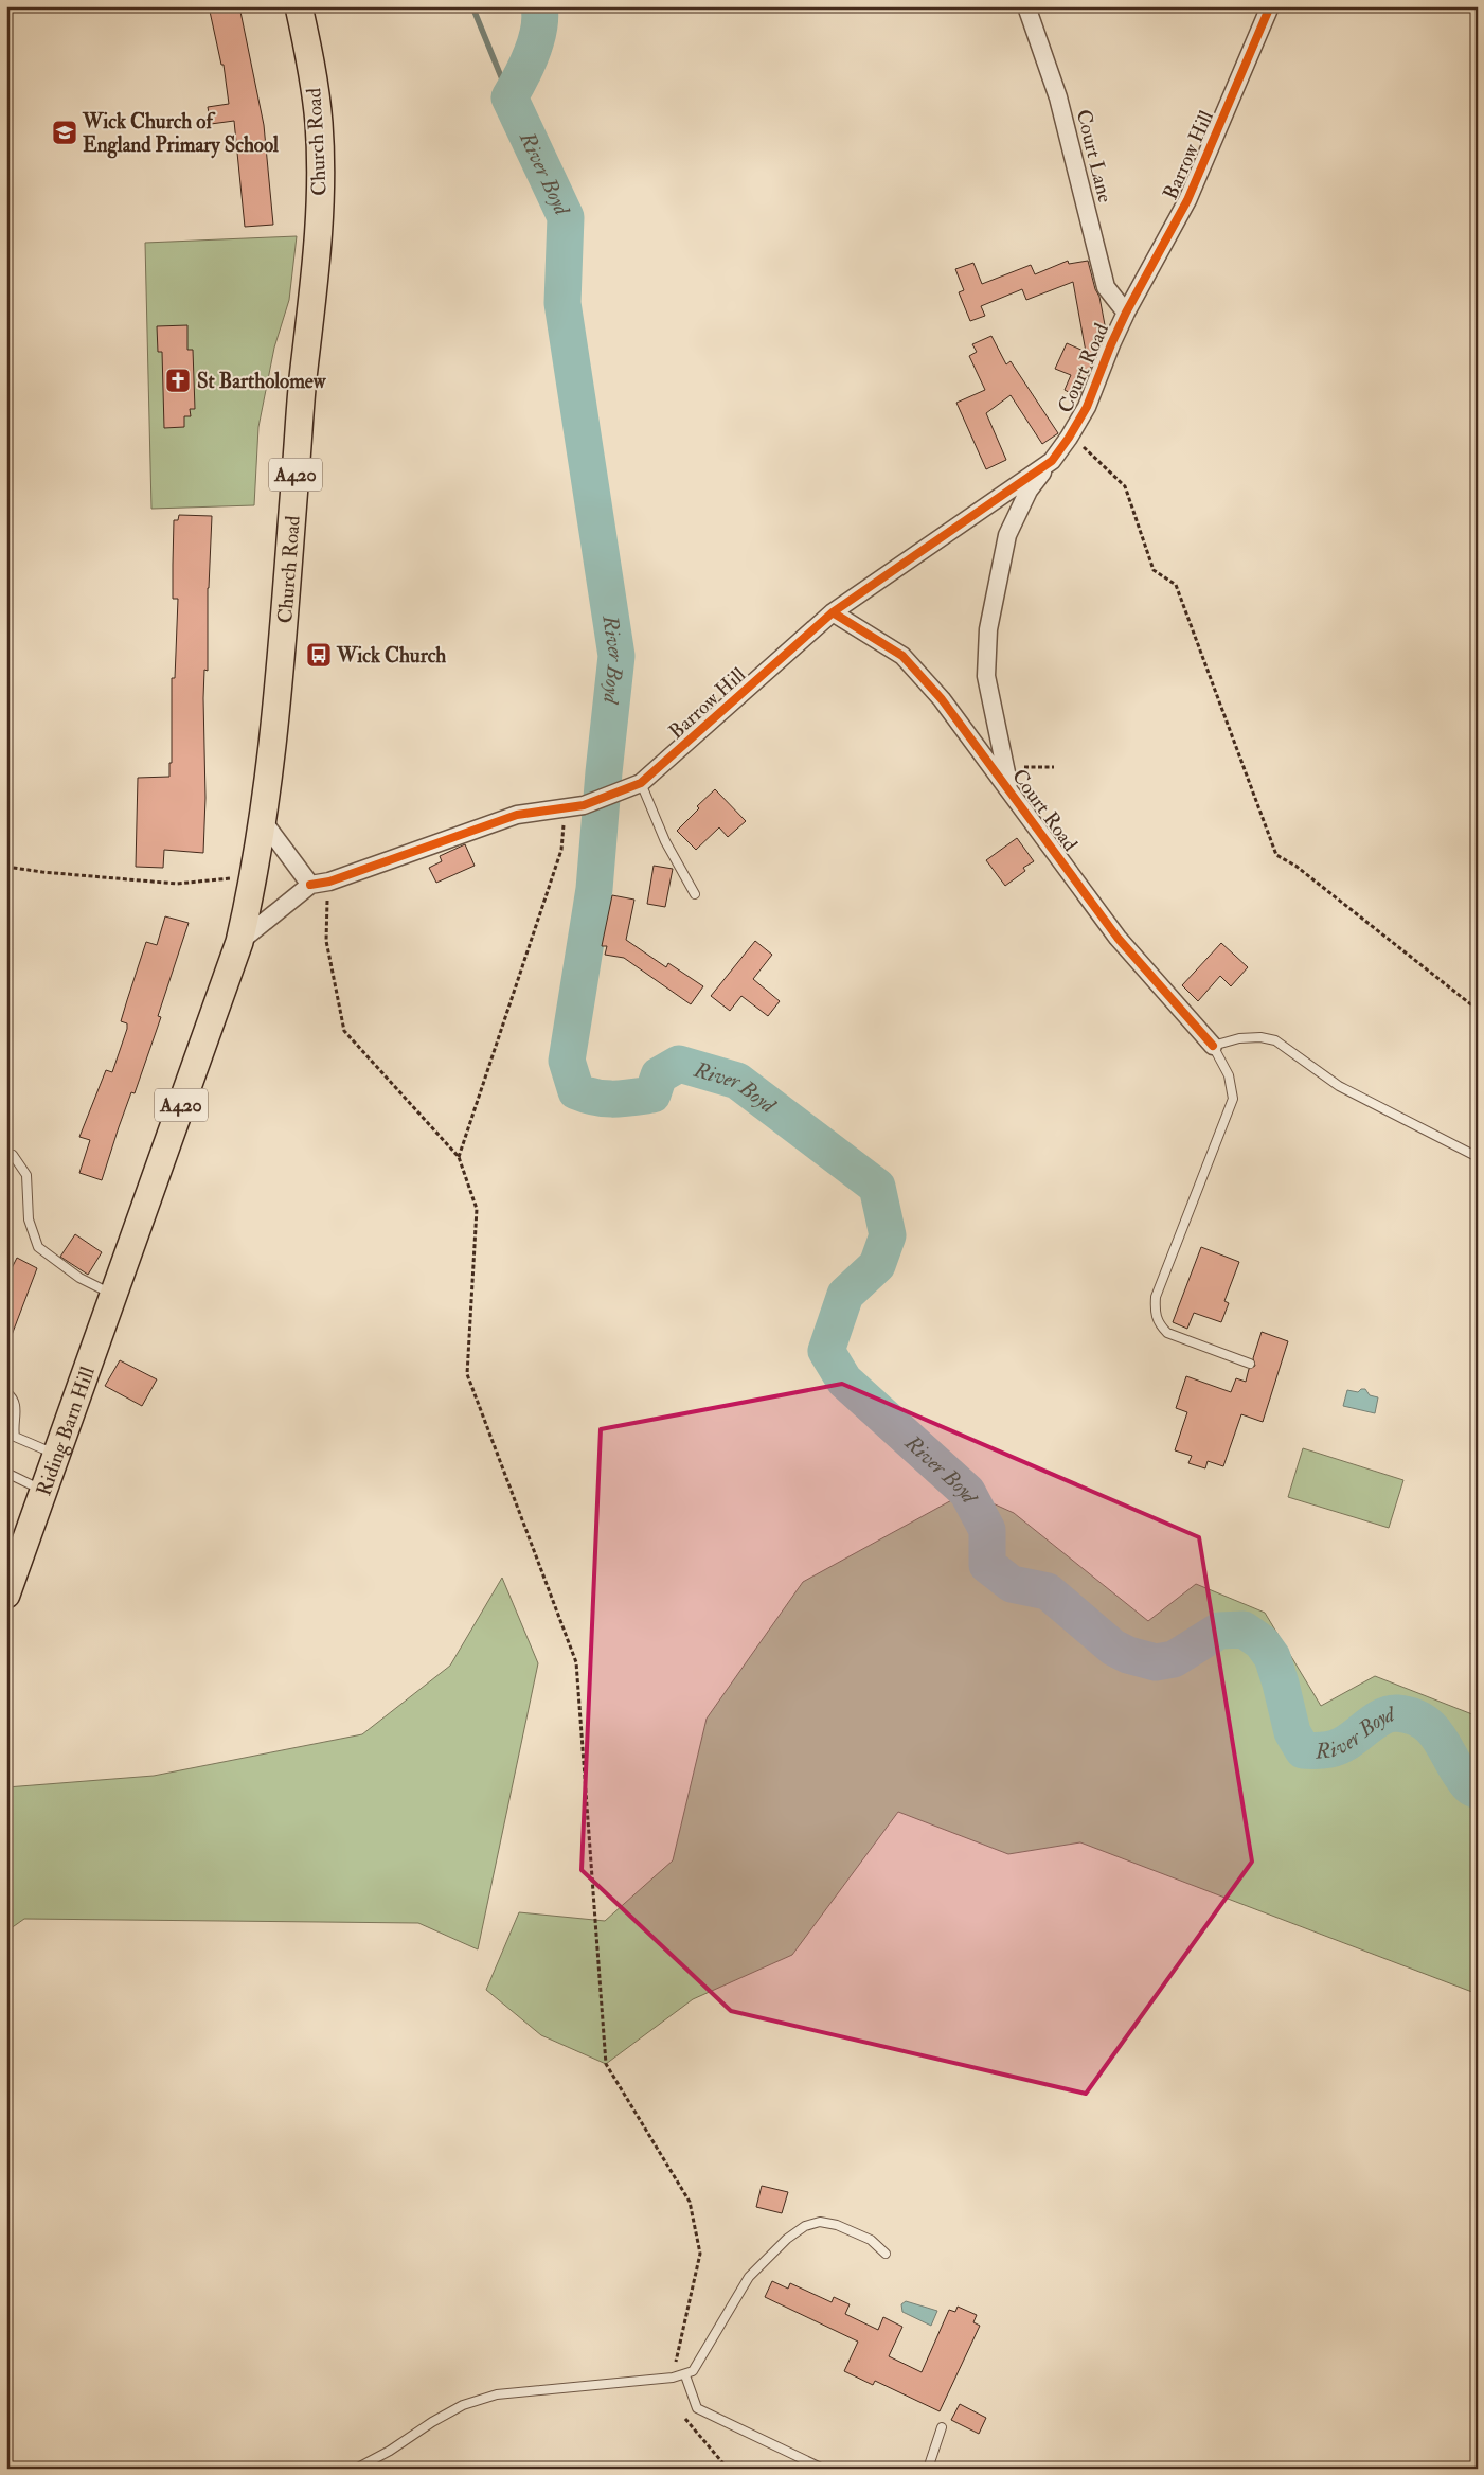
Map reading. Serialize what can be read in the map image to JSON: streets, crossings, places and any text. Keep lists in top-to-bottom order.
{
  "streets": {
    "main road": ["Church Road", "A420", "Riding Barn Hill"],
    "street": ["Barrow Hill", "Court Lane", "Court Road"]
  },
  "crossings": [
    ["Church Road", "Riding Barn Hill"],
    ["Barrow Hill", "Court Lane"],
    ["Barrow Hill", "Court Road"],
    ["Court Lane", "Court Road"]
  ],
  "water": ["River Boyd"],
  "places": {
    "school or university": ["Wick Church of England Primary School"],
    "church": ["St Bartholomew"],
    "bus stop": ["Wick Church"]
  }
}
